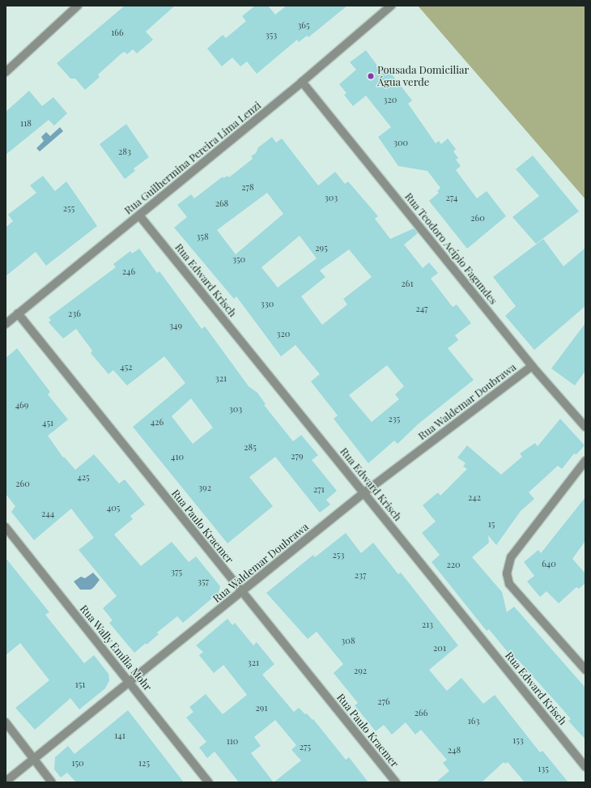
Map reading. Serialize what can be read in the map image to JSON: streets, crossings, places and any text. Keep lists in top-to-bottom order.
{
  "streets": {
    "street": [
      "Rua Guilhermina Pereira Lima Lenzi",
      "Rua Teodoro Acípio Fagundes",
      "Rua Edward Krisch",
      "Rua Waldemar Doubrawa",
      "Rua Paulo Kraemer",
      "Rua Wally Emília Mohr"
    ]
  },
  "crossings": [
    ["Rua Guilhermina Pereira Lima Lenzi", "Rua Teodoro Acípio Fagundes"],
    ["Rua Guilhermina Pereira Lima Lenzi", "Rua Edward Krisch"],
    ["Rua Guilhermina Pereira Lima Lenzi", "Rua Paulo Kraemer"],
    ["Rua Teodoro Acípio Fagundes", "Rua Waldemar Doubrawa"],
    ["Rua Edward Krisch", "Rua Waldemar Doubrawa"],
    ["Rua Waldemar Doubrawa", "Rua Paulo Kraemer"],
    ["Rua Waldemar Doubrawa", "Rua Wally Emília Mohr"]
  ],
  "places": ["Pousada Domiciliar Água verde"],
  "house_numbers": [
    "365",
    "166",
    "353",
    "320",
    "118",
    "300",
    "283",
    "278",
    "303",
    "274",
    "268",
    "255",
    "260",
    "358",
    "295",
    "350",
    "246",
    "261",
    "330",
    "247",
    "236",
    "349",
    "320",
    "452",
    "321",
    "469",
    "303",
    "235",
    "426",
    "451",
    "285",
    "279",
    "410",
    "425",
    "260",
    "392",
    "271",
    "242",
    "405",
    "244",
    "15",
    "253",
    "640",
    "220",
    "375",
    "237",
    "357",
    "213",
    "308",
    "201",
    "321",
    "292",
    "151",
    "276",
    "291",
    "266",
    "163",
    "141",
    "153",
    "110",
    "275",
    "248",
    "150",
    "125",
    "135"
  ]
}
